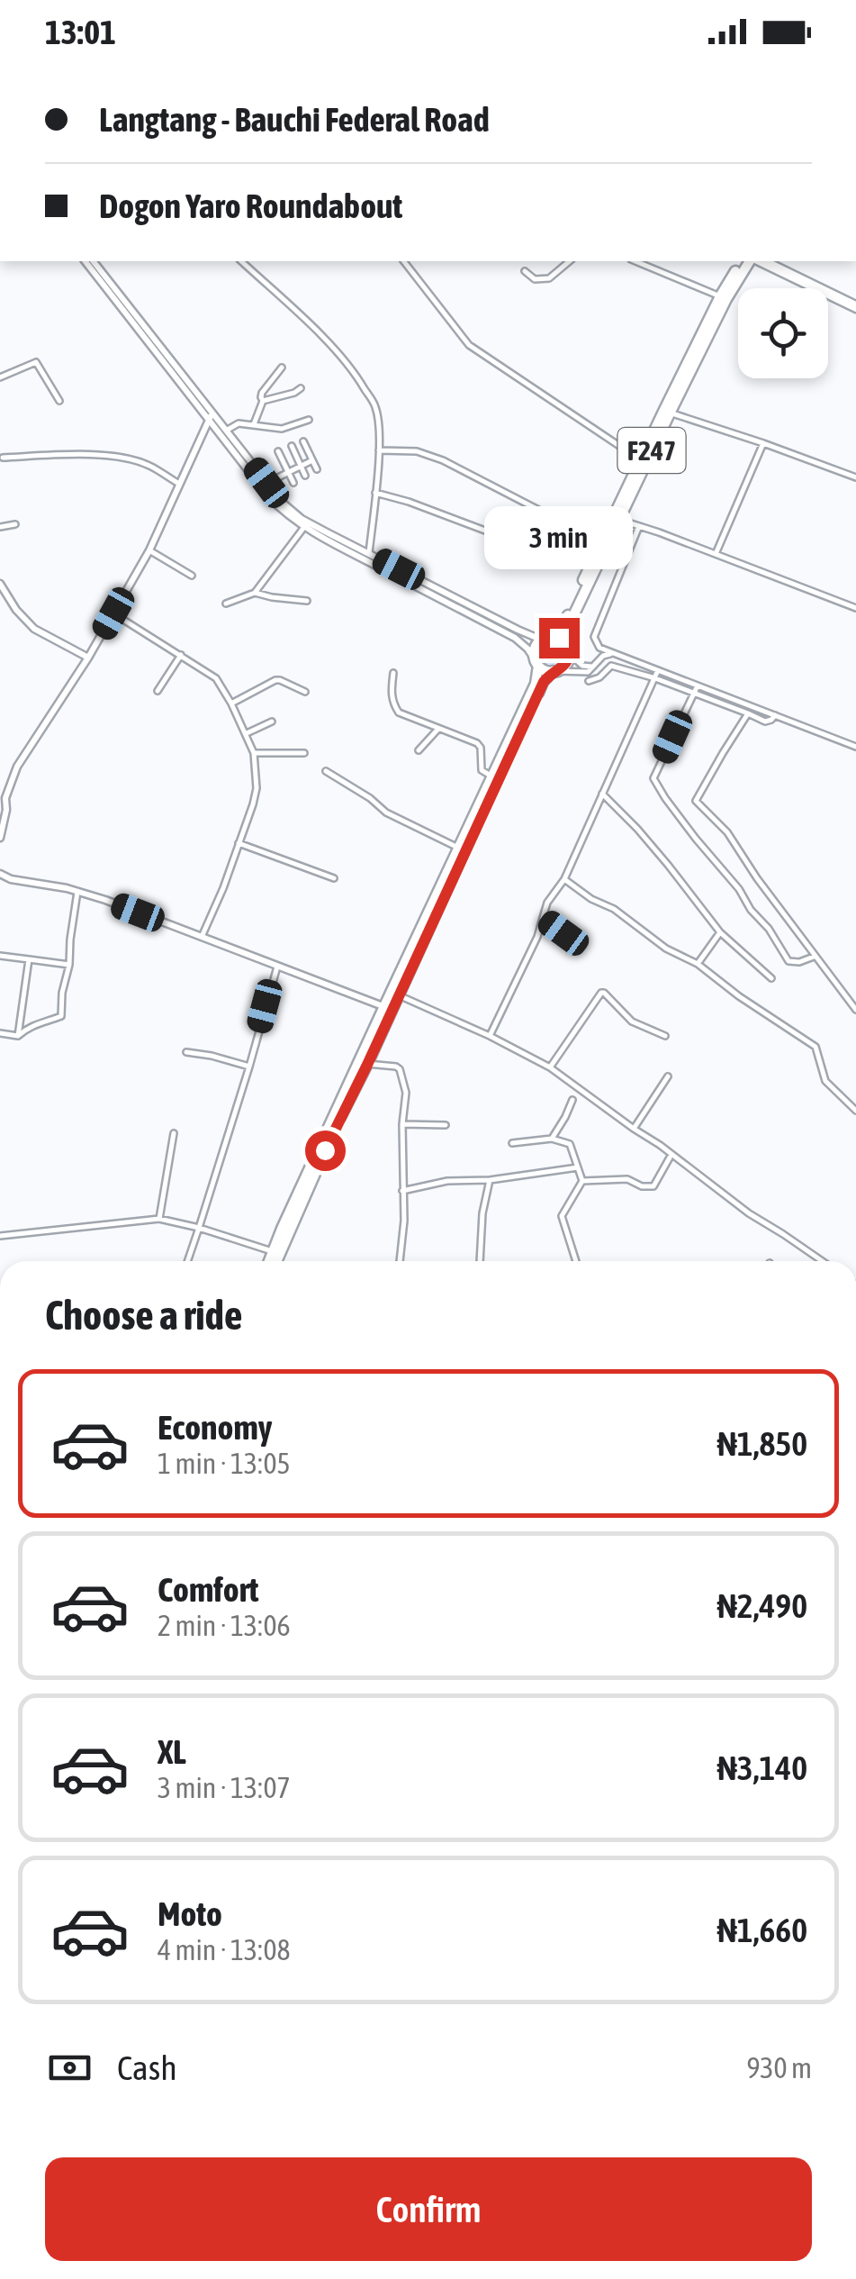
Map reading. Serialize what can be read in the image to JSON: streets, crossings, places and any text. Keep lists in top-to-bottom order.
{
  "streets": {
    "main road": ["F247"]
  },
  "page": {
    "status": "13:01",
    "banner": ["Langtang - Bauchi Federal Road", "Dogon Yaro Roundabout"],
    "bubble": "3 min",
    "heading": "Choose a ride",
    "list": [
      {
        "name": "Economy",
        "note": "1 min · 13:05",
        "value": "₦1,850"
      },
      {
        "name": "Comfort",
        "note": "2 min · 13:06",
        "value": "₦2,490"
      },
      {
        "name": "XL",
        "note": "3 min · 13:07",
        "value": "₦3,140"
      },
      {
        "name": "Moto",
        "note": "4 min · 13:08",
        "value": "₦1,660"
      }
    ],
    "pay": ["Cash", "930 m"],
    "buttons": "Confirm"
  }
}
